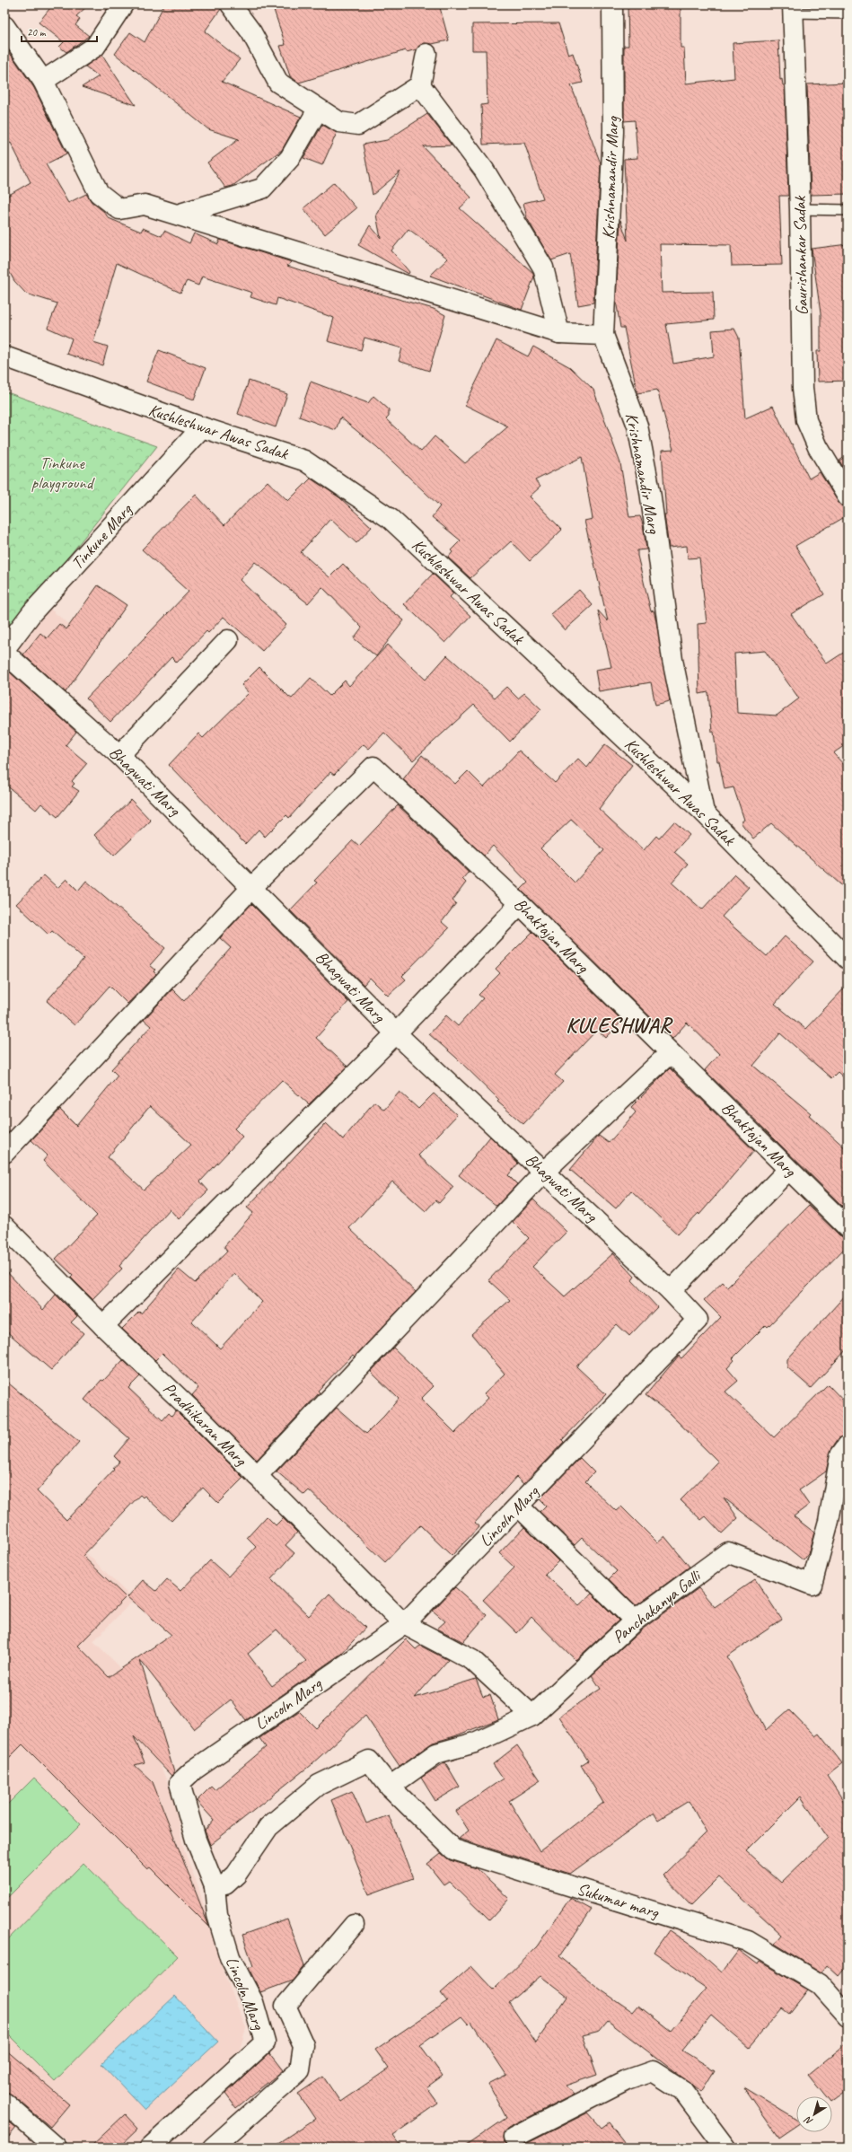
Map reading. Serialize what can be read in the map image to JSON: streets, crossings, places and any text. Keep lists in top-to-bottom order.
{
  "streets": {
    "street": [
      "Krishnamandir Marg",
      "Gaurishankar Sadak",
      "Kushleshwar Awas Sadak",
      "Tinkune Marg",
      "Bhagwati Marg",
      "Bhaktajan Marg",
      "Pradhikaran Marg",
      "Lincoln Marg",
      "Panchakanya Galli",
      "Sukumar marg"
    ]
  },
  "crossings": [
    ["Krishnamandir Marg", "Kushleshwar Awas Sadak"],
    ["Kushleshwar Awas Sadak", "Tinkune Marg"],
    ["Bhagwati Marg", "Bhaktajan Marg"],
    ["Bhagwati Marg", "Lincoln Marg"],
    ["Pradhikaran Marg", "Lincoln Marg"],
    ["Pradhikaran Marg", "Panchakanya Galli"],
    ["Lincoln Marg", "Sukumar marg"],
    ["Panchakanya Galli", "Sukumar marg"]
  ],
  "districts": ["KULESHWAR"],
  "parks": ["Tinkune playground"],
  "scale_bar": "20 m",
  "north": "bottom left"
}
